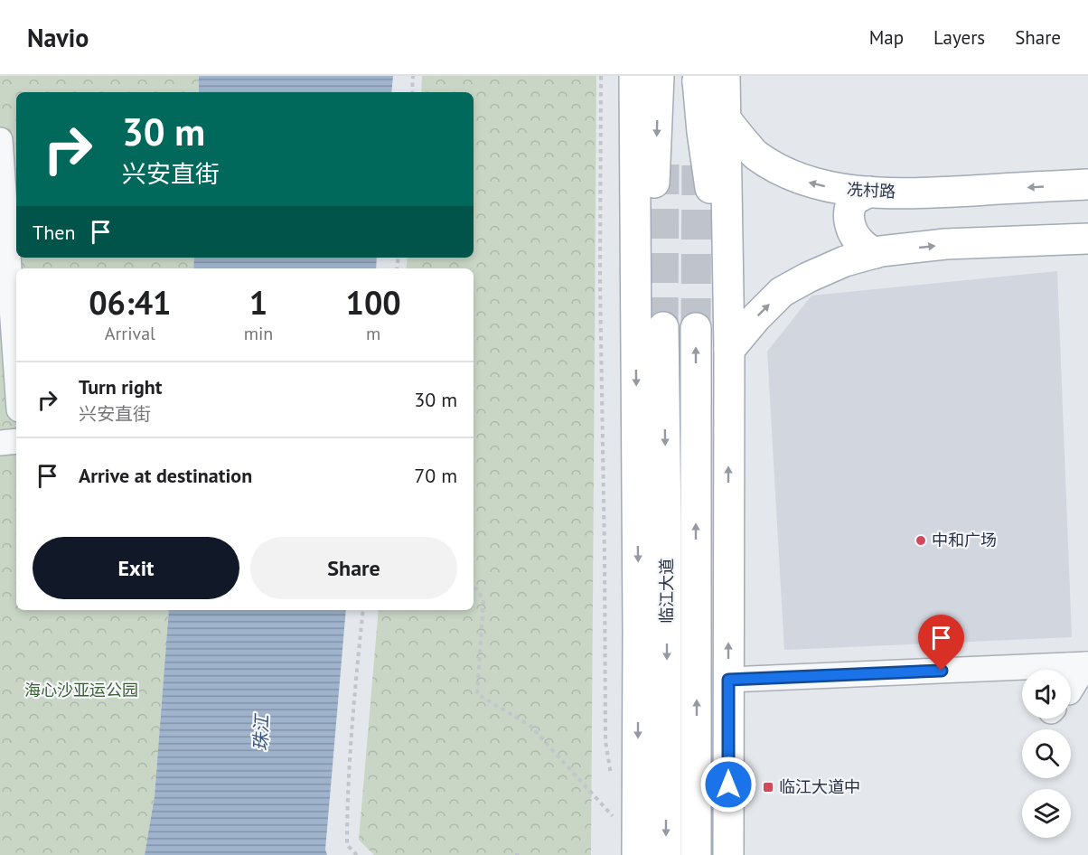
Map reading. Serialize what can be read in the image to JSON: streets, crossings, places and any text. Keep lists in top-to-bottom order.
{
  "streets": {
    "main road": ["冼村路", "临江大道"]
  },
  "water": ["珠江"],
  "parks": ["海心沙亚运公园"],
  "places": {
    "other": ["中和广场"],
    "transit": ["临江大道中"]
  },
  "page": {
    "header": "Navio",
    "nav": ["Map", "Layers", "Share"],
    "turn": ["30 m", "兴安直街"],
    "then": "Then",
    "eta": [
      "06:41",
      "Arrival",
      "1",
      "min",
      "100",
      "m"
    ],
    "list": [
      {
        "name": "Turn right",
        "note": "兴安直街",
        "value": "30 m"
      },
      {
        "name": "Arrive at destination",
        "value": "70 m"
      }
    ],
    "buttons": ["Exit", "Share"]
  }
}
